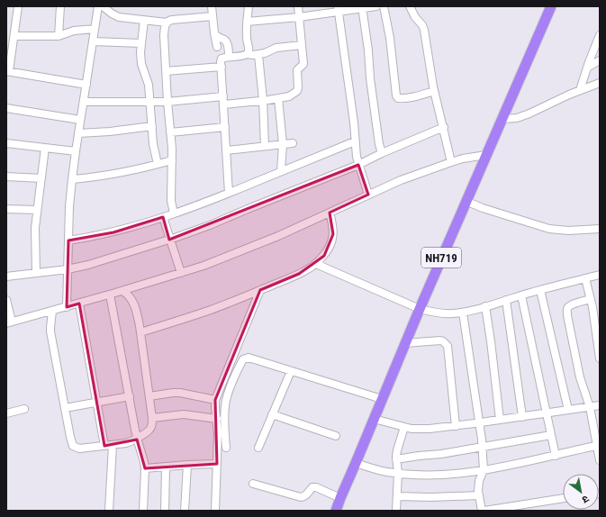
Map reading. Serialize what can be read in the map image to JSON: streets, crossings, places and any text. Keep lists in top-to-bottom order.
{
  "streets": {
    "highway": ["NH719"]
  },
  "north": "bottom right"
}
